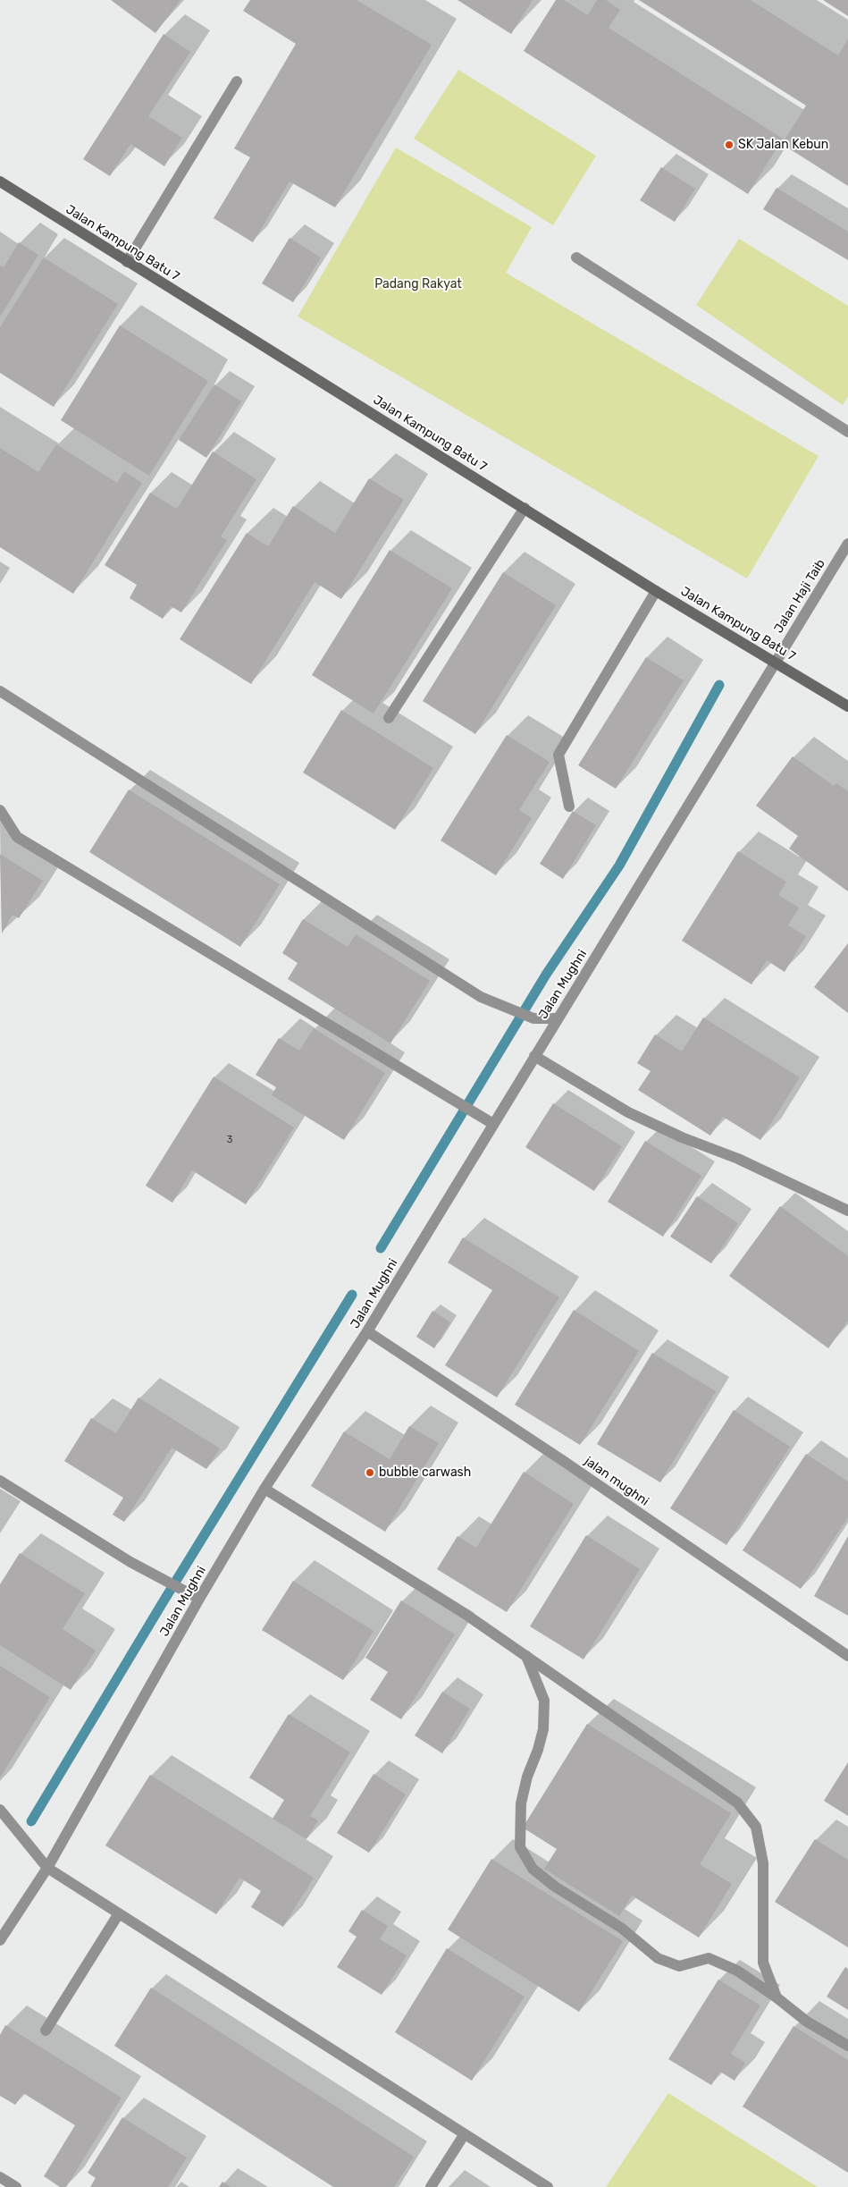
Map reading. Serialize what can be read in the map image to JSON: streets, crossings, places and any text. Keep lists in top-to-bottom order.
{
  "streets": {
    "street": [
      "Jalan Kampung Batu 7",
      "Jalan Haji Taib",
      "Jalan Mughni",
      "jalan mughni"
    ]
  },
  "crossings": [
    ["Jalan Kampung Batu 7", "Jalan Haji Taib"],
    ["Jalan Kampung Batu 7", "Jalan Mughni"],
    ["Jalan Haji Taib", "Jalan Mughni"],
    ["Jalan Mughni", "jalan mughni"]
  ],
  "parks": ["Padang Rakyat"],
  "places": ["SK Jalan Kebun", "bubble carwash"],
  "house_numbers": ["3"]
}
